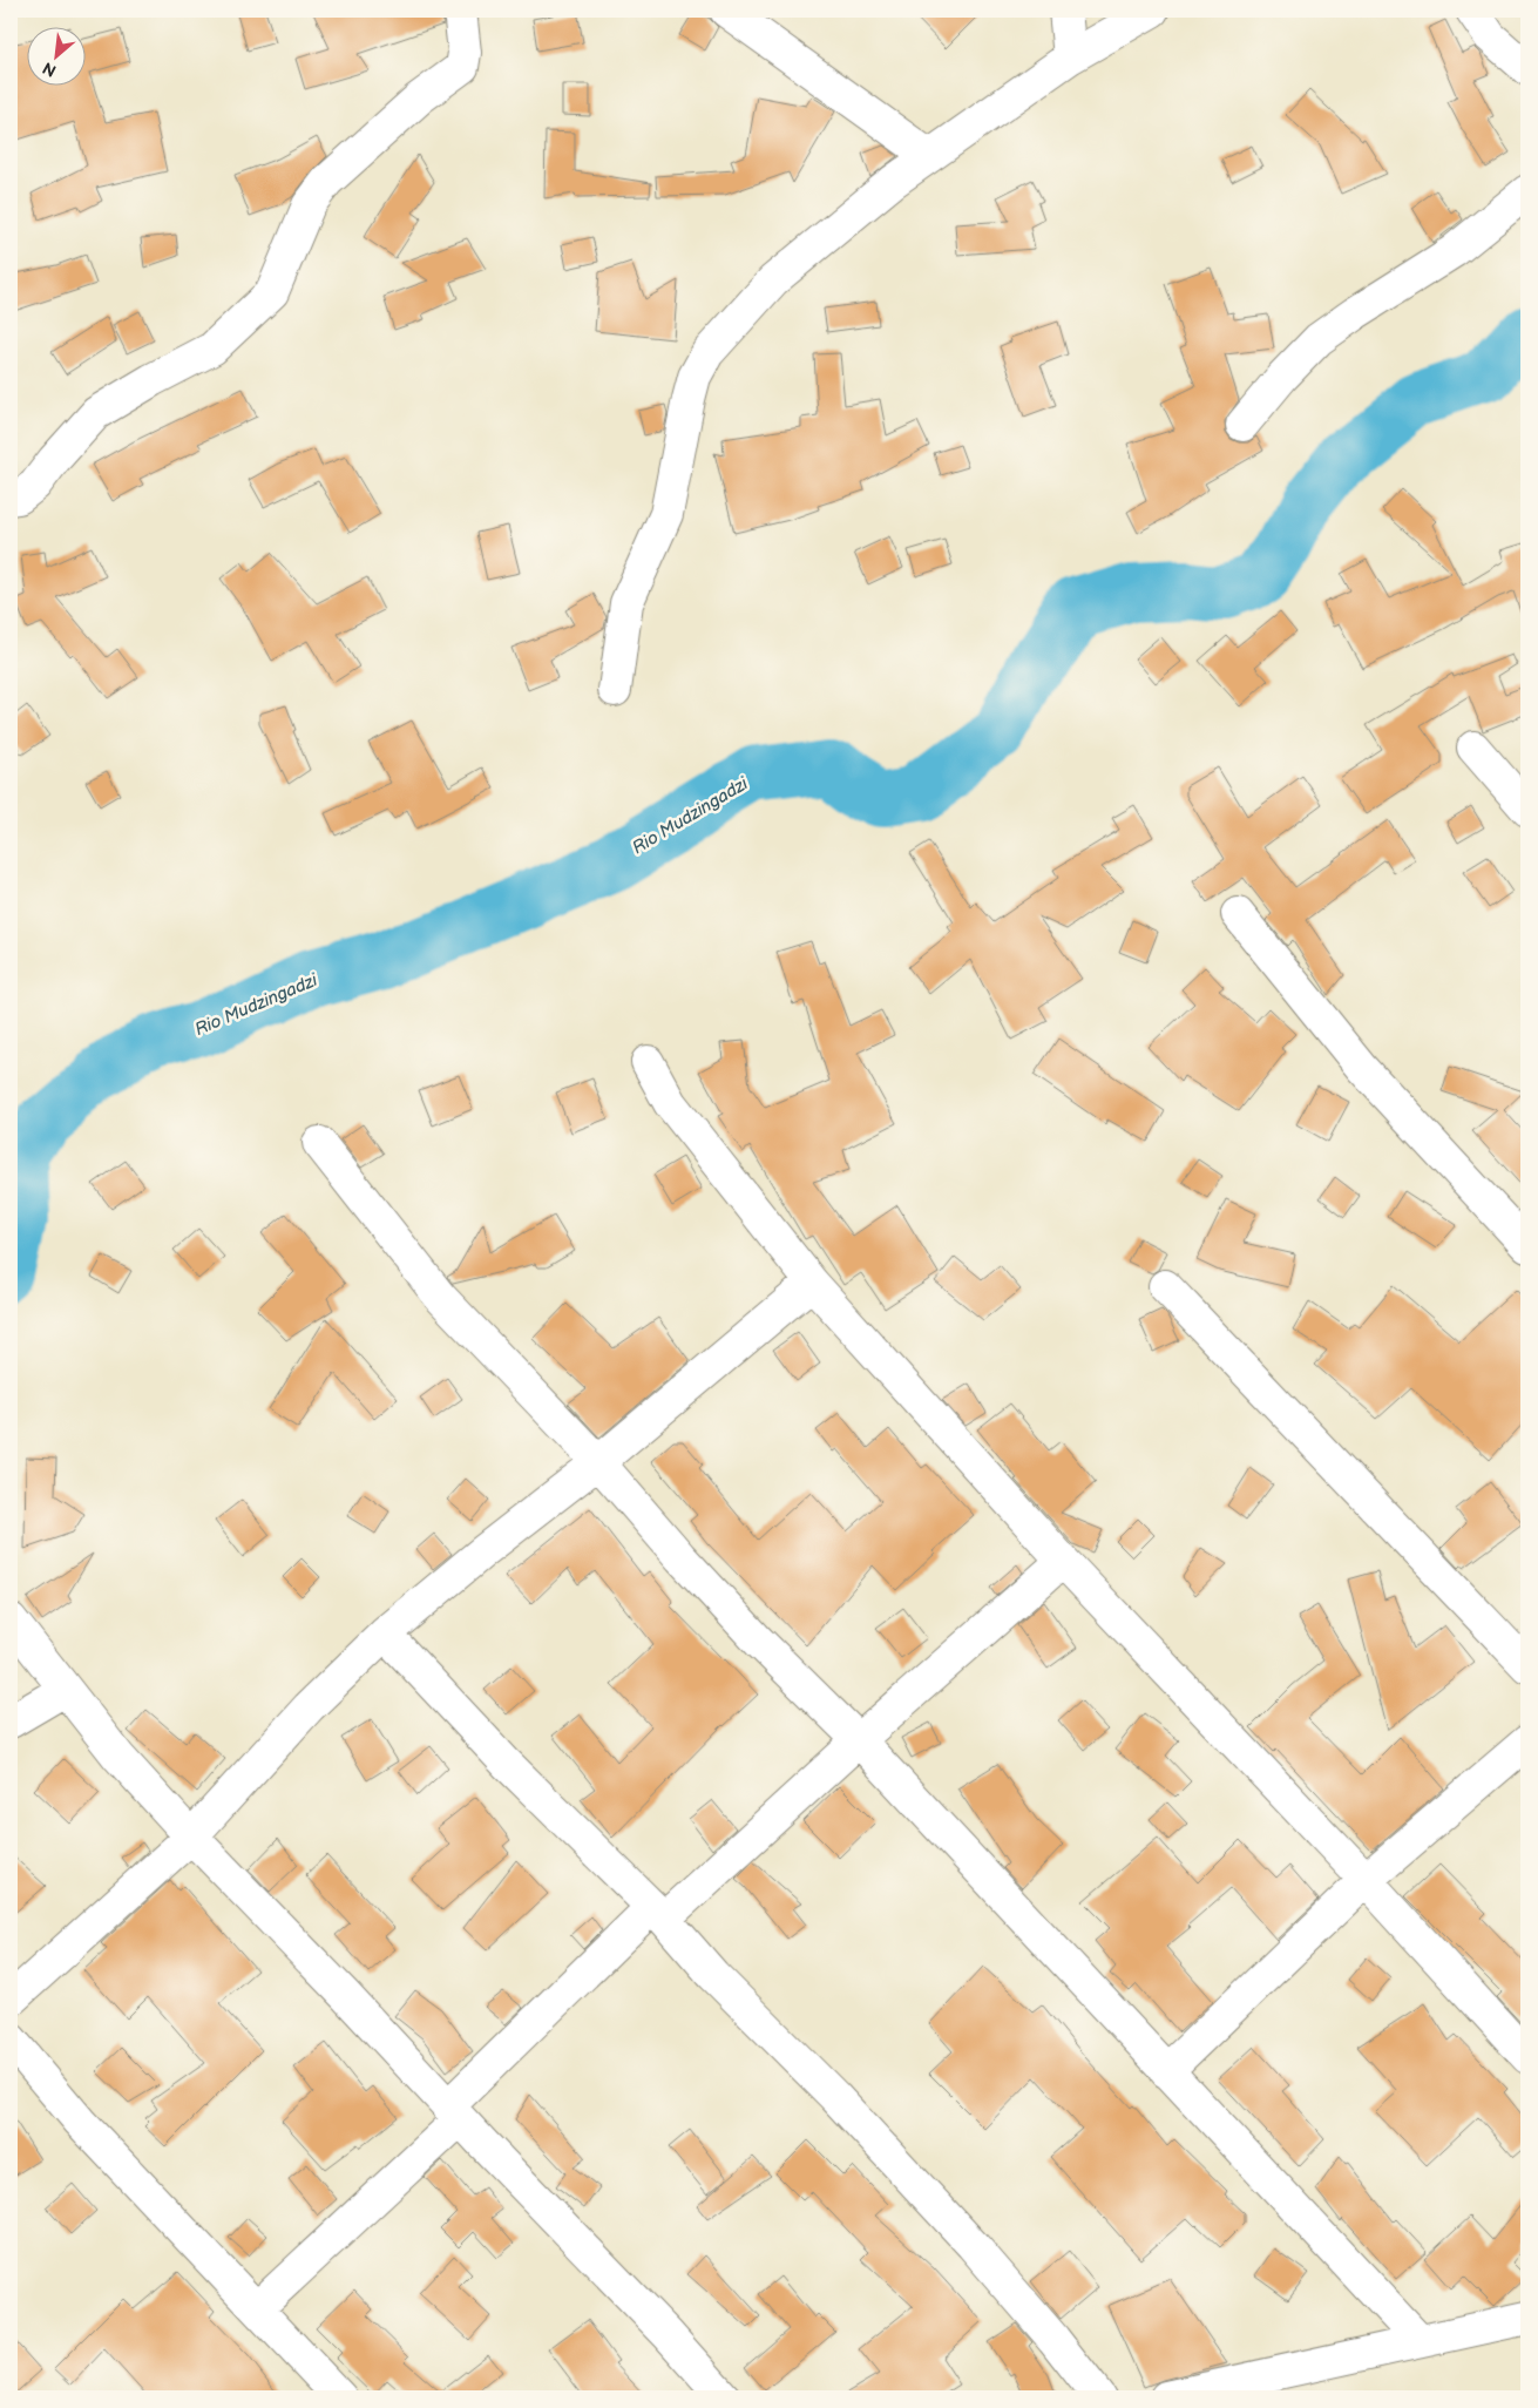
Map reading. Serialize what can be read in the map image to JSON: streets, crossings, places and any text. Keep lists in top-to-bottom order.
{
  "water": ["Rio Mudzingadzi"],
  "north": "bottom left"
}
